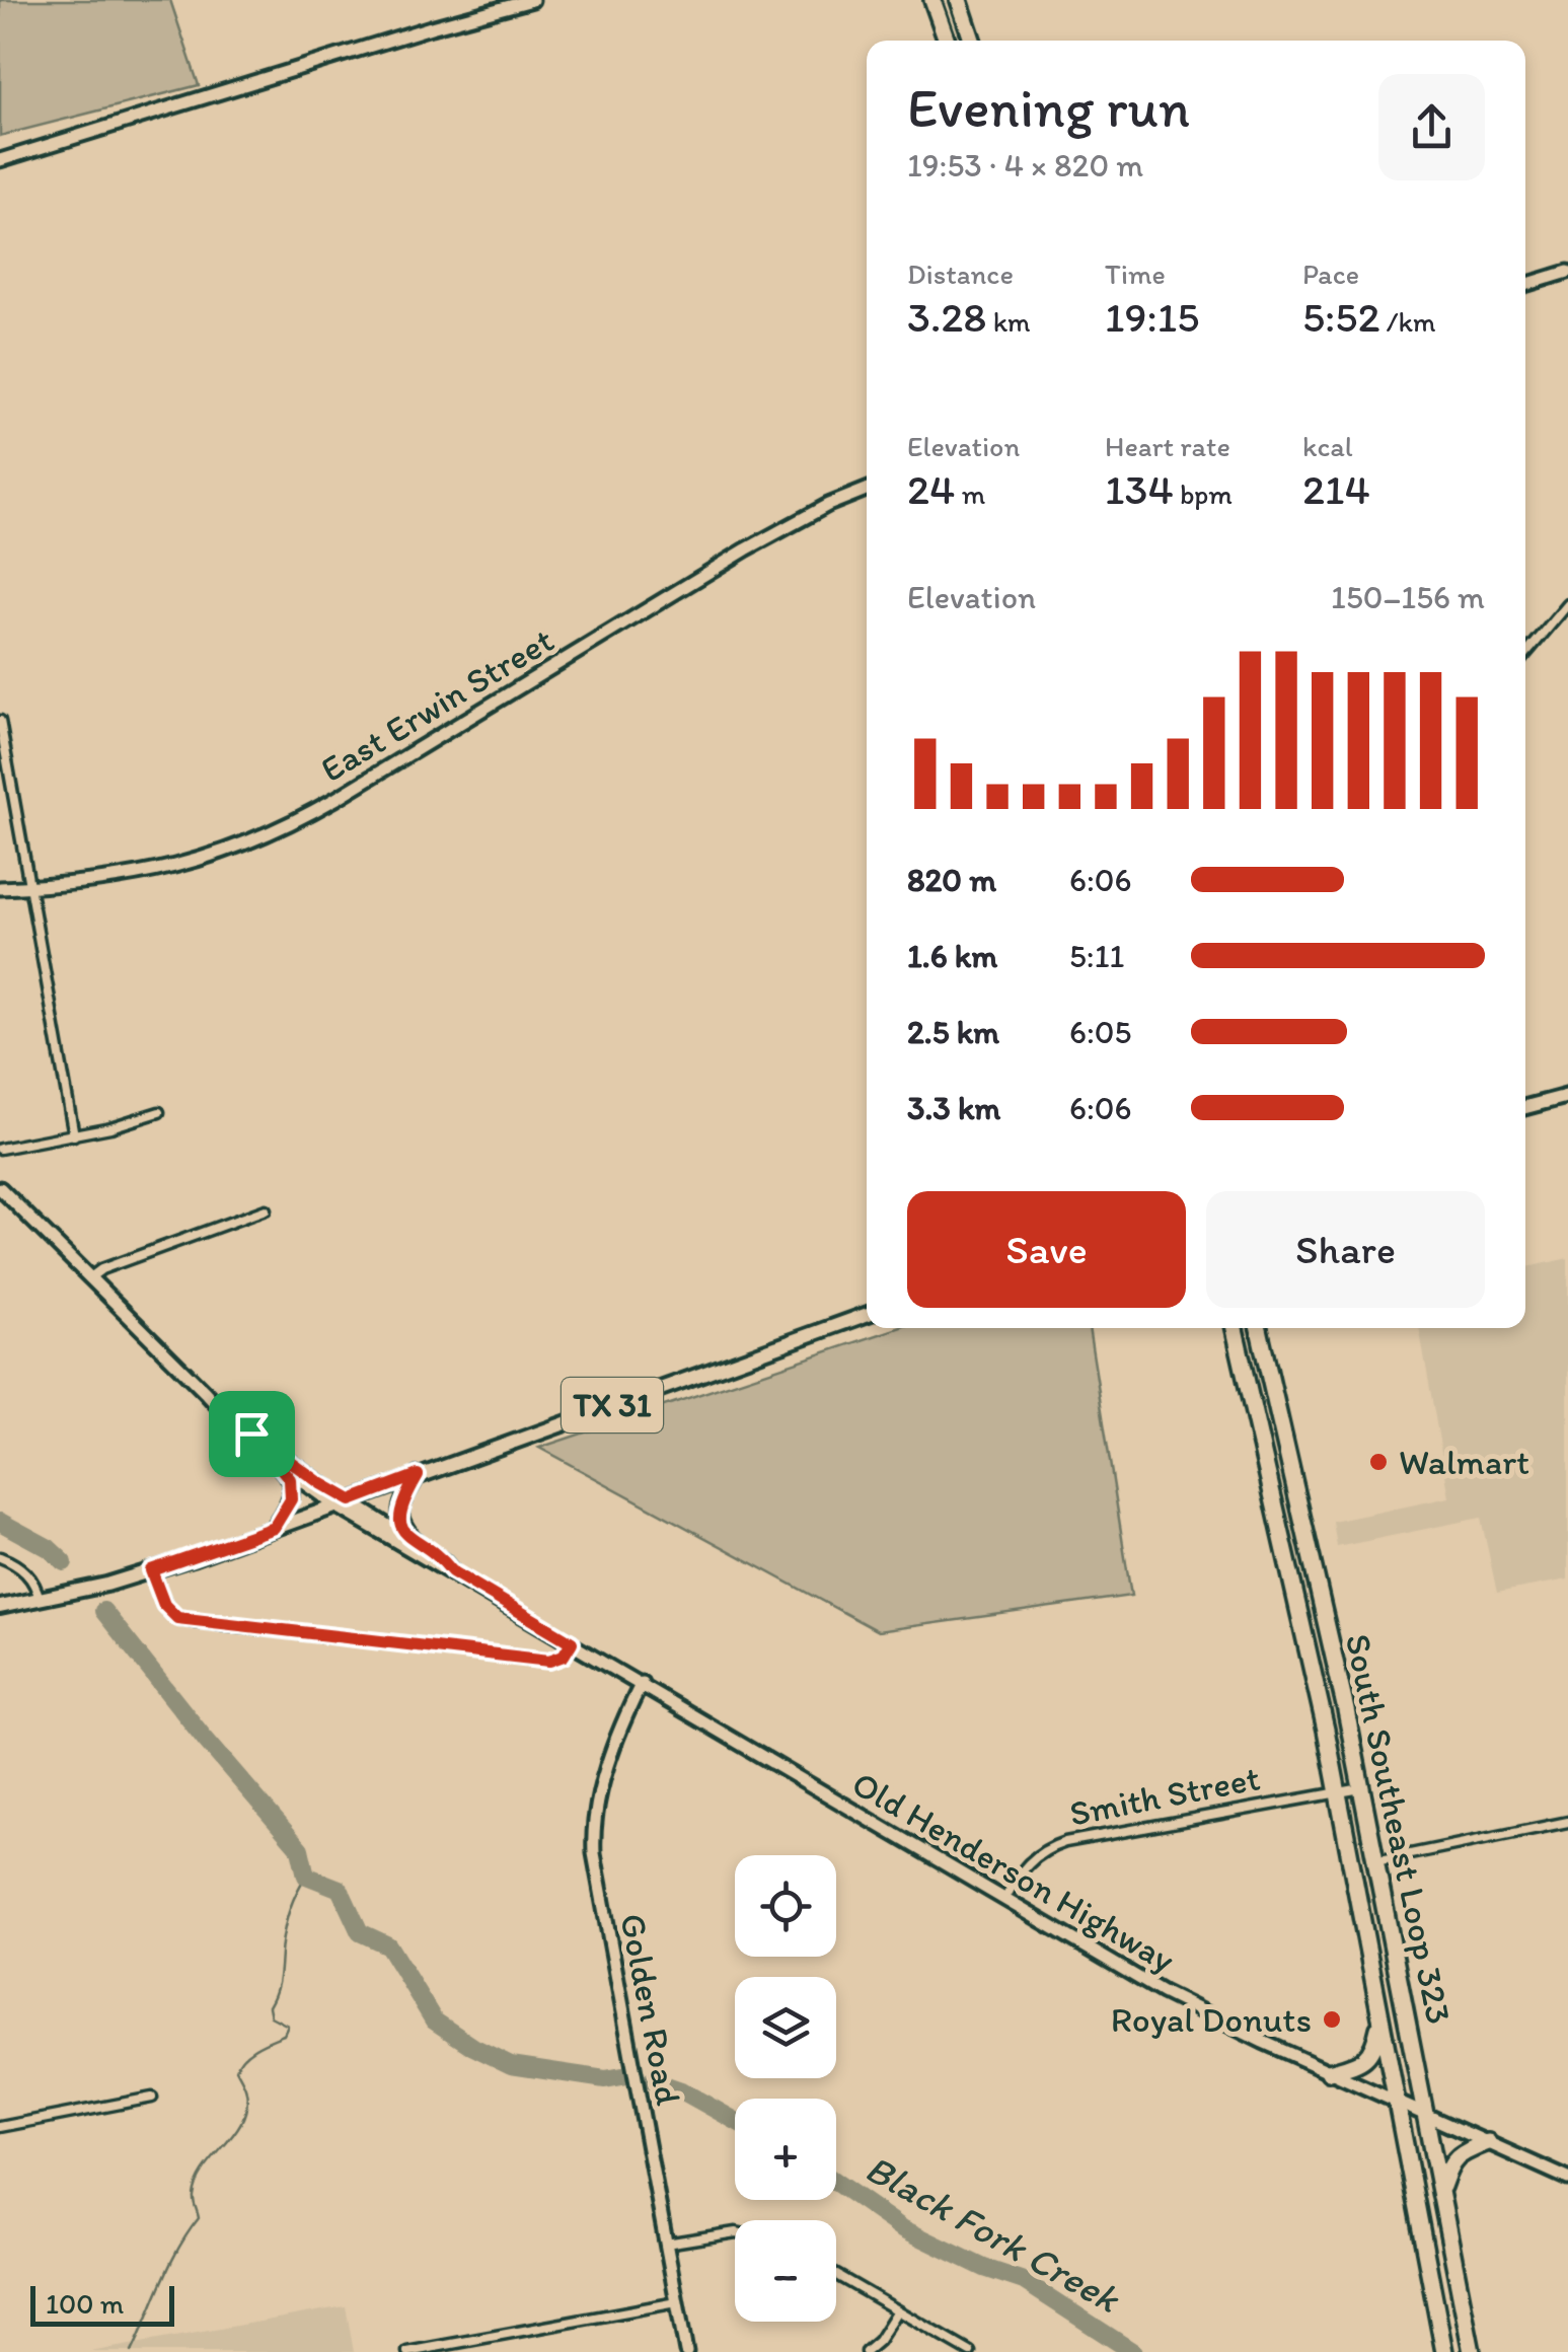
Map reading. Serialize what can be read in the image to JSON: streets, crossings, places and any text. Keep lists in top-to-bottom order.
{
  "streets": {
    "highway": ["South Southeast Loop 323"],
    "main road": [
      "East Erwin Street",
      "TX 31",
      "Old Henderson Highway",
      "Golden Road"
    ],
    "street": ["Smith Street"]
  },
  "crossings": [
    ["TX 31", "Old Henderson Highway"],
    ["Smith Street", "South Southeast Loop 323"],
    ["Smith Street", "Old Henderson Highway"],
    ["South Southeast Loop 323", "Old Henderson Highway"],
    ["Old Henderson Highway", "Golden Road"]
  ],
  "water": ["Black Fork Creek"],
  "places": ["Walmart", "Royal Donuts"],
  "scale_bar": "100 m",
  "page": {
    "heading": ["Evening run", "19:53 · 4 × 820 m"],
    "stats": [
      ["Distance", "3.28 km"],
      ["Time", "19:15"],
      ["Pace", "5:52 /km"],
      ["Elevation", "24 m"],
      ["Heart rate", "134 bpm"],
      ["kcal", "214"]
    ],
    "chart": ["Elevation", "150–156 m"],
    "list": [
      {
        "name": "820 m",
        "note": "6:06"
      },
      {
        "name": "1.6 km",
        "note": "5:11"
      },
      {
        "name": "2.5 km",
        "note": "6:05"
      },
      {
        "name": "3.3 km",
        "note": "6:06"
      }
    ],
    "buttons": ["Save", "Share"],
    "map_buttons": ["+", "−"],
    "scale": "100 m"
  }
}
